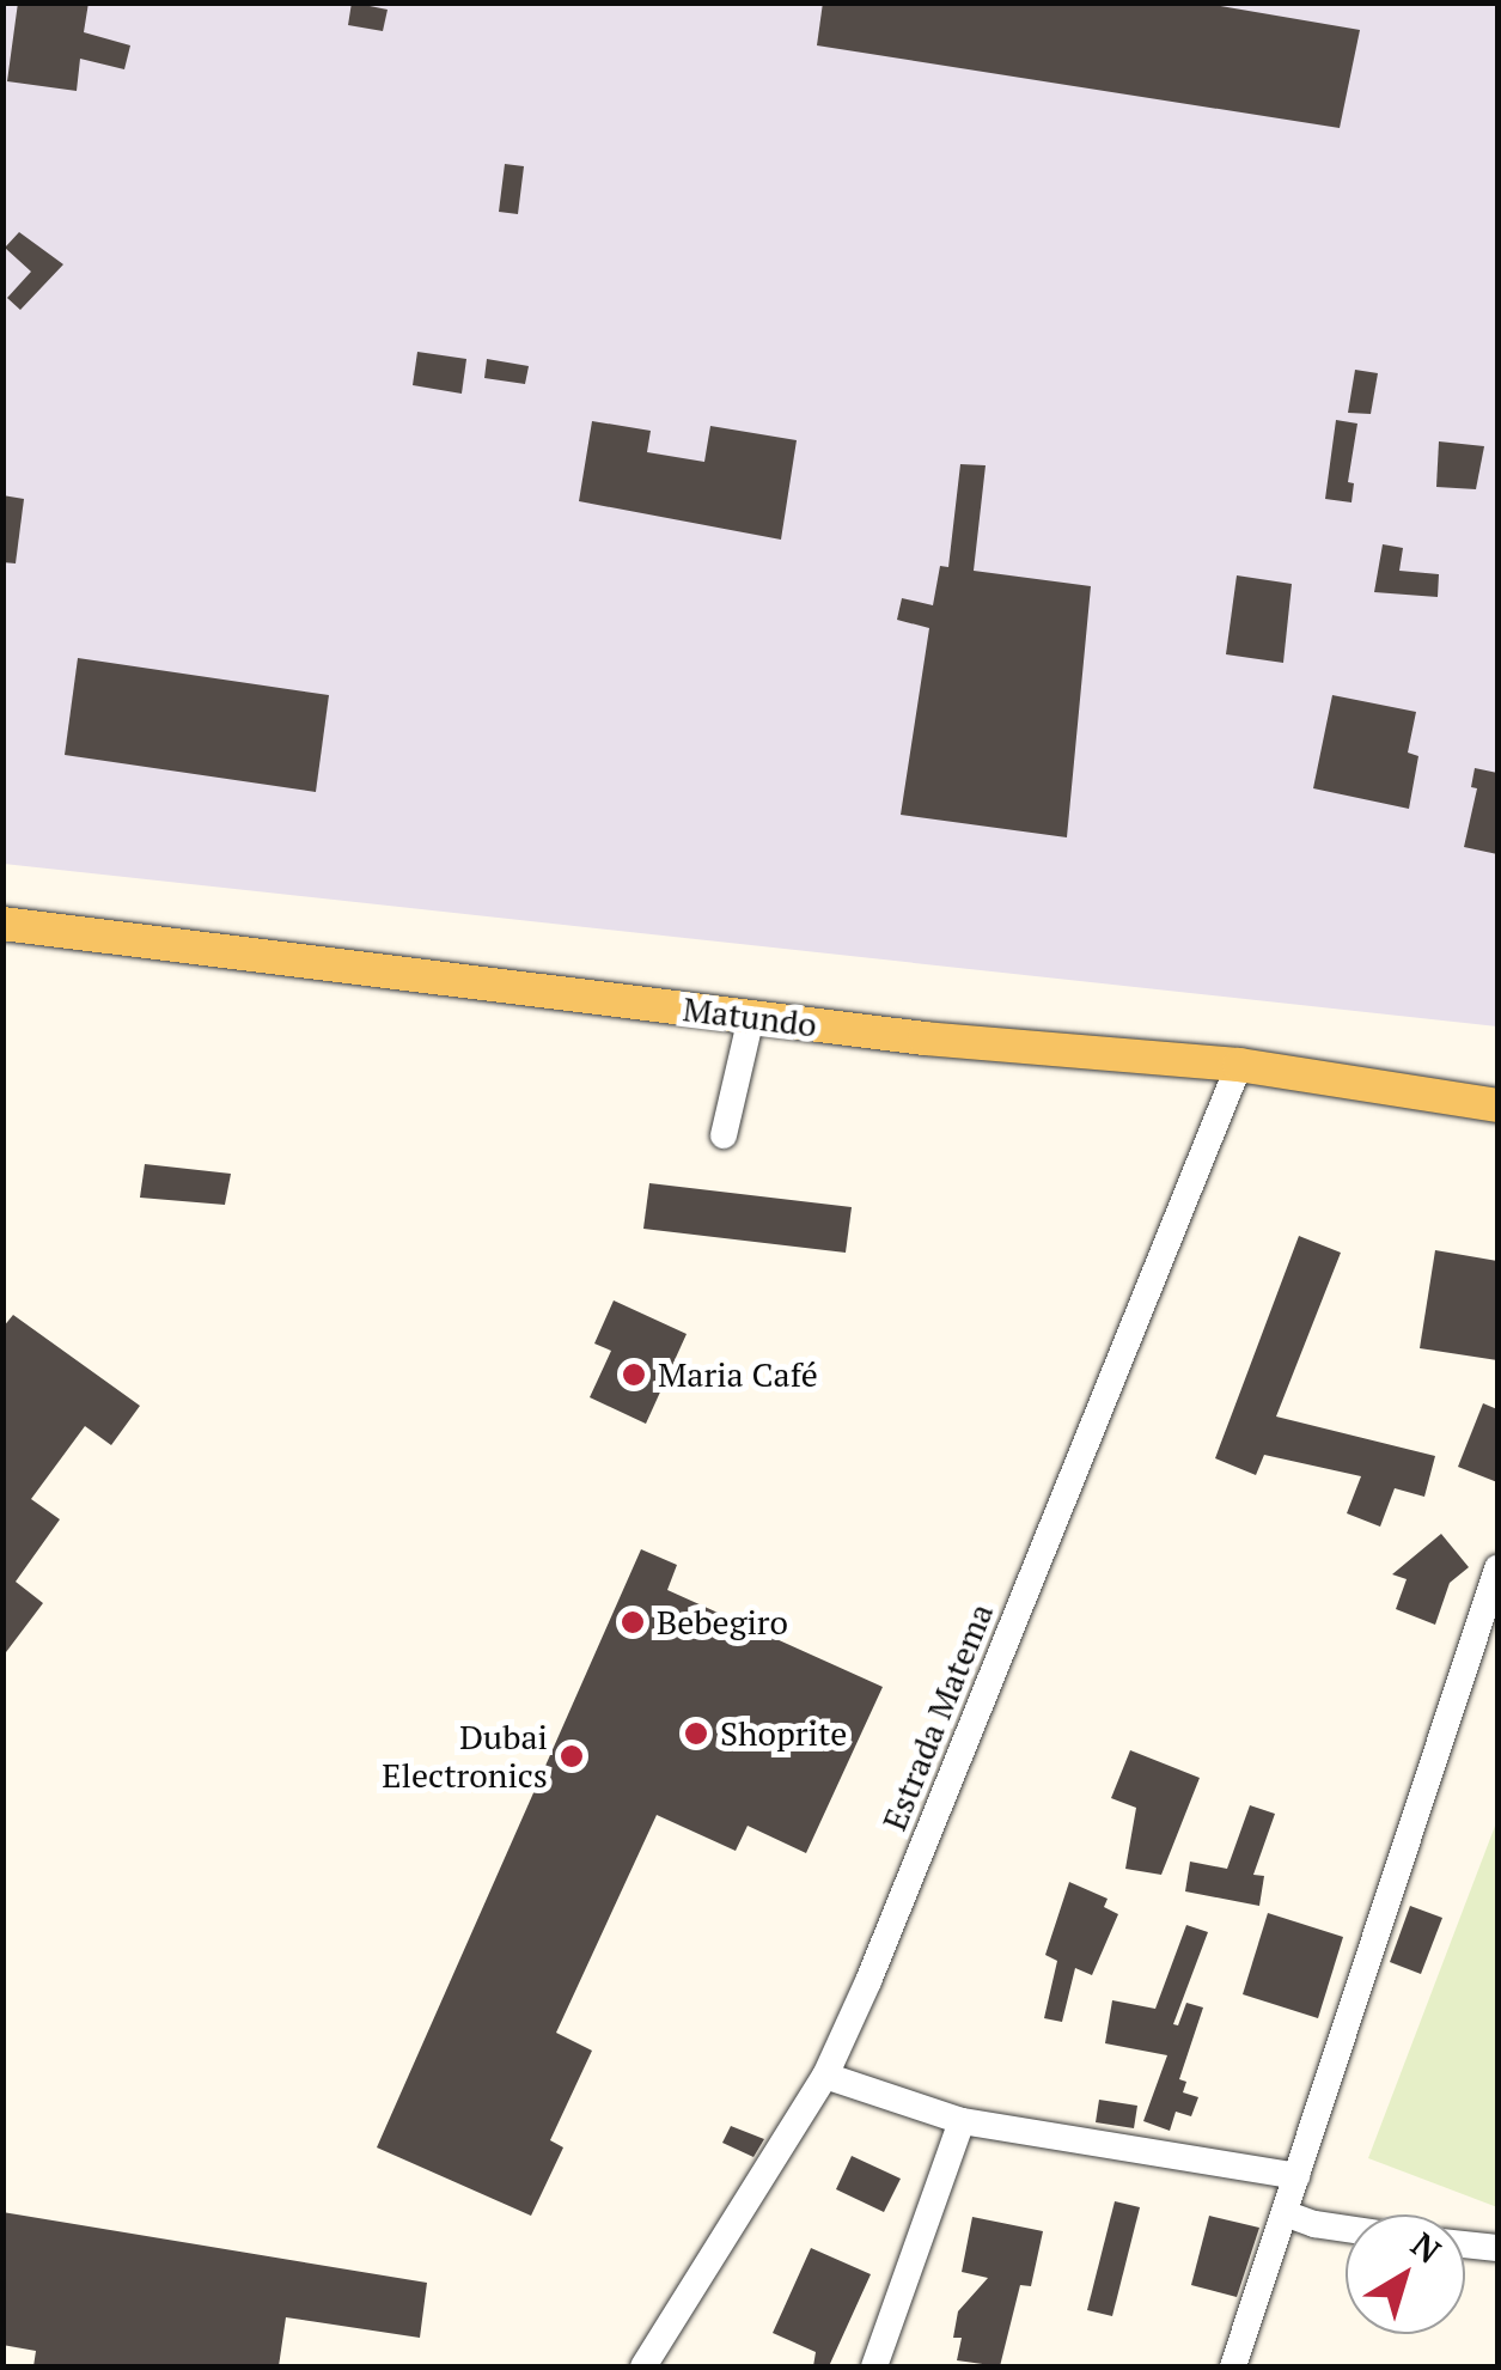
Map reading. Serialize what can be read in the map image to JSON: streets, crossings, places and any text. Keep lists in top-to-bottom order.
{
  "streets": {
    "main road": ["Matundo"],
    "street": ["Estrada Matema"]
  },
  "crossings": [
    ["Matundo", "Estrada Matema"]
  ],
  "places": [
    "Maria Café",
    "Bebegiro",
    "Shoprite",
    "Dubai Electronics"
  ],
  "north": "top right"
}
